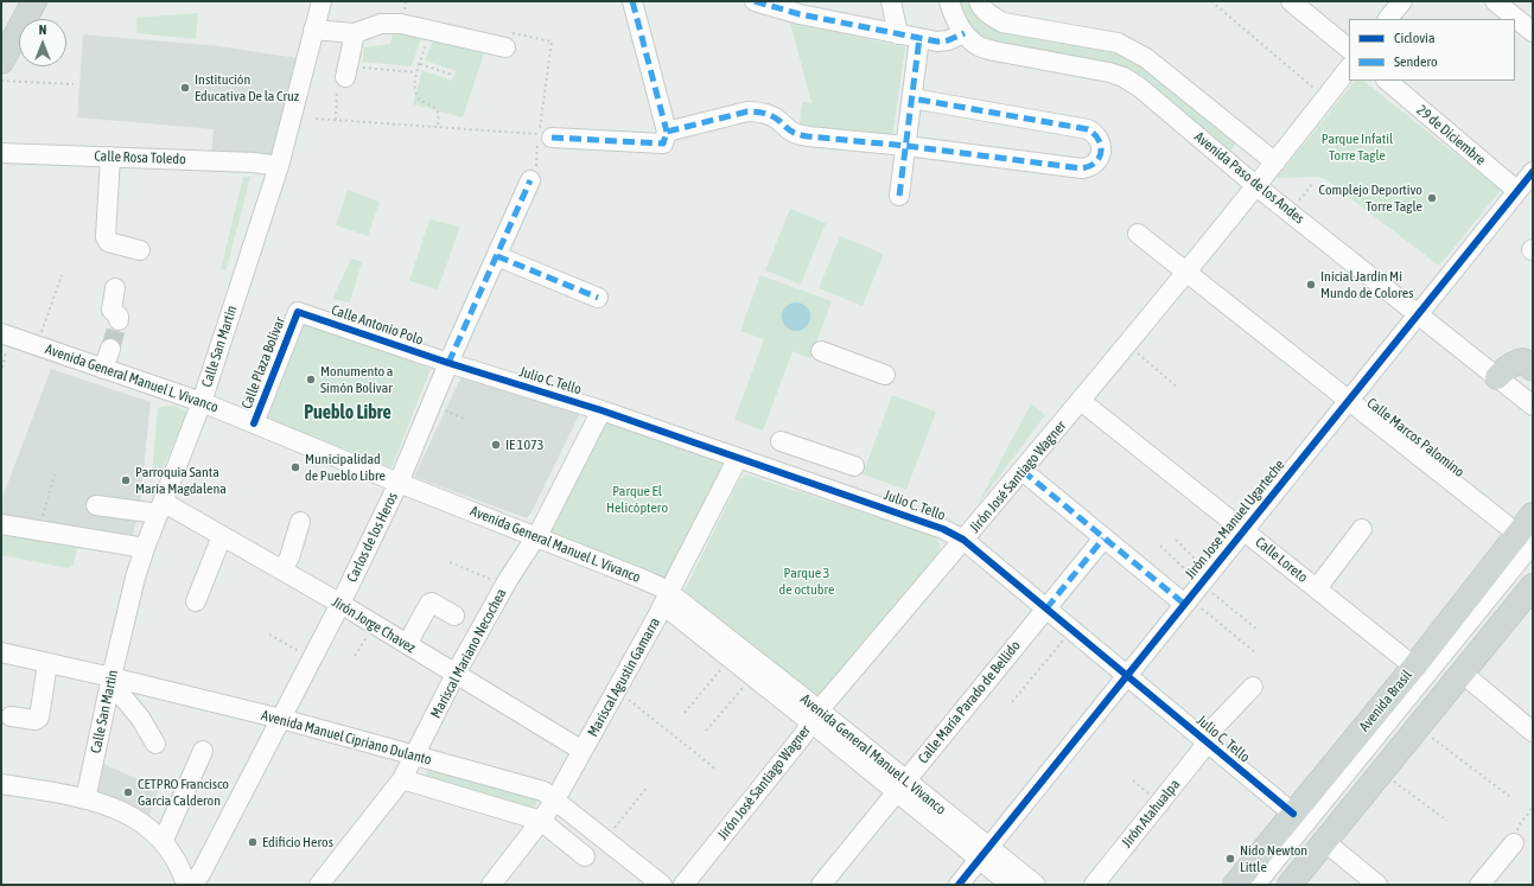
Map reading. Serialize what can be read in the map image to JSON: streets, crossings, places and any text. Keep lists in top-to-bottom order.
{
  "streets": {
    "main road": ["Avenida Brasil"],
    "street": [
      "29 de Diciembre",
      "Calle Rosa Toledo",
      "Avenida Paso de los Andes",
      "Calle Antonio Polo",
      "Calle San Martin",
      "Calle Plaza Bolívar",
      "Avenida General Manuel L. Vivanco",
      "Julio C. Tello",
      "Calle Marcos Palomino",
      "Jirón José Santiago Wagner",
      "Jirón Jose Manuel Ugarteche",
      "Carlos de los Heros",
      "Calle Loreto",
      "Jirón Jorge Chavez",
      "Mariscal Mariano Necochea",
      "Mariscal Agustin Gamarra",
      "Calle María Parado de Bellido",
      "Avenida Manuel Cipriano Dulanto",
      "Jirón Atahualpa"
    ]
  },
  "crossings": [
    ["29 de Diciembre", "Jirón Jose Manuel Ugarteche"],
    ["Calle Rosa Toledo", "Calle San Martin"],
    ["Avenida Paso de los Andes", "Jirón José Santiago Wagner"],
    ["Avenida Paso de los Andes", "Jirón Jose Manuel Ugarteche"],
    ["Calle Antonio Polo", "Calle Plaza Bolívar"],
    ["Calle Antonio Polo", "Julio C. Tello"],
    ["Calle Antonio Polo", "Carlos de los Heros"],
    ["Calle San Martin", "Avenida General Manuel L. Vivanco"],
    ["Calle San Martin", "Jirón Jorge Chavez"],
    ["Calle San Martin", "Avenida Manuel Cipriano Dulanto"],
    ["Calle Plaza Bolívar", "Avenida General Manuel L. Vivanco"],
    ["Avenida General Manuel L. Vivanco", "Jirón José Santiago Wagner"],
    ["Avenida General Manuel L. Vivanco", "Jirón Jose Manuel Ugarteche"],
    ["Avenida General Manuel L. Vivanco", "Carlos de los Heros"],
    ["Avenida General Manuel L. Vivanco", "Mariscal Mariano Necochea"],
    ["Avenida General Manuel L. Vivanco", "Mariscal Agustin Gamarra"],
    ["Avenida General Manuel L. Vivanco", "Calle María Parado de Bellido"],
    ["Julio C. Tello", "Jirón José Santiago Wagner"],
    ["Julio C. Tello", "Jirón Jose Manuel Ugarteche"],
    ["Julio C. Tello", "Carlos de los Heros"],
    ["Julio C. Tello", "Mariscal Mariano Necochea"],
    ["Julio C. Tello", "Mariscal Agustin Gamarra"],
    ["Julio C. Tello", "Avenida Brasil"],
    ["Julio C. Tello", "Calle María Parado de Bellido"],
    ["Julio C. Tello", "Jirón Atahualpa"],
    ["Calle Marcos Palomino", "Jirón José Santiago Wagner"],
    ["Calle Marcos Palomino", "Jirón Jose Manuel Ugarteche"],
    ["Calle Marcos Palomino", "Avenida Brasil"],
    ["Jirón José Santiago Wagner", "Calle Loreto"],
    ["Jirón Jose Manuel Ugarteche", "Calle Loreto"],
    ["Carlos de los Heros", "Jirón Jorge Chavez"],
    ["Carlos de los Heros", "Avenida Manuel Cipriano Dulanto"],
    ["Calle Loreto", "Avenida Brasil"],
    ["Jirón Jorge Chavez", "Mariscal Mariano Necochea"],
    ["Jirón Jorge Chavez", "Mariscal Agustin Gamarra"],
    ["Mariscal Mariano Necochea", "Avenida Manuel Cipriano Dulanto"],
    ["Mariscal Agustin Gamarra", "Avenida Manuel Cipriano Dulanto"]
  ],
  "districts": ["Pueblo Libre"],
  "parks": ["Parque Infatil Torre Tagle", "Parque El Helicóptero", "Parque 3 de octubre"],
  "places": [
    "Institución Educativa De la Cruz",
    "Complejo Deportivo Torre Tagle",
    "Inicial Jardín Mi Mundo de Colores",
    "Monumento a Simón Bolívar",
    "IE 1073",
    "Municipalidad de Pueblo Libre",
    "Parroquia Santa María Magdalena",
    "CETPRO Francisco Garcia Calderon",
    "Edificio Heros",
    "Nido Newton Little"
  ],
  "legend": ["Ciclovía", "Sendero"],
  "north": "top"
}
